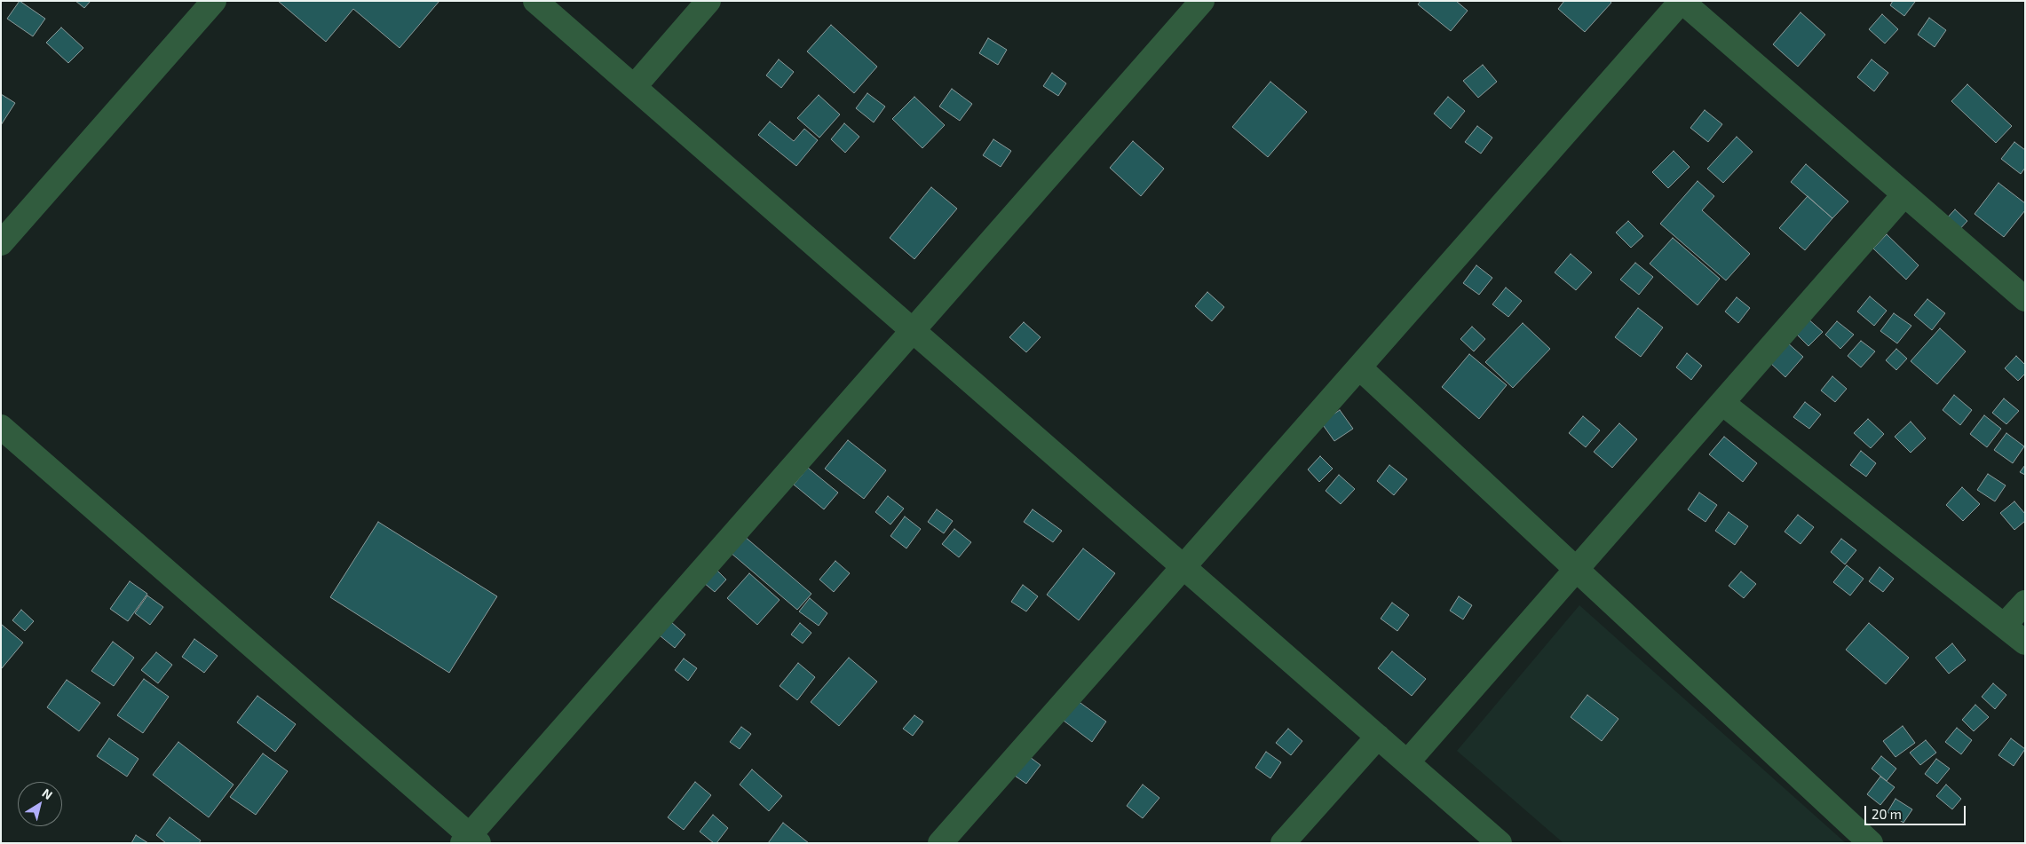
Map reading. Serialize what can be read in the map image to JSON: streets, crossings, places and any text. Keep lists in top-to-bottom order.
{
  "scale_bar": "20 m",
  "north": "top right"
}
